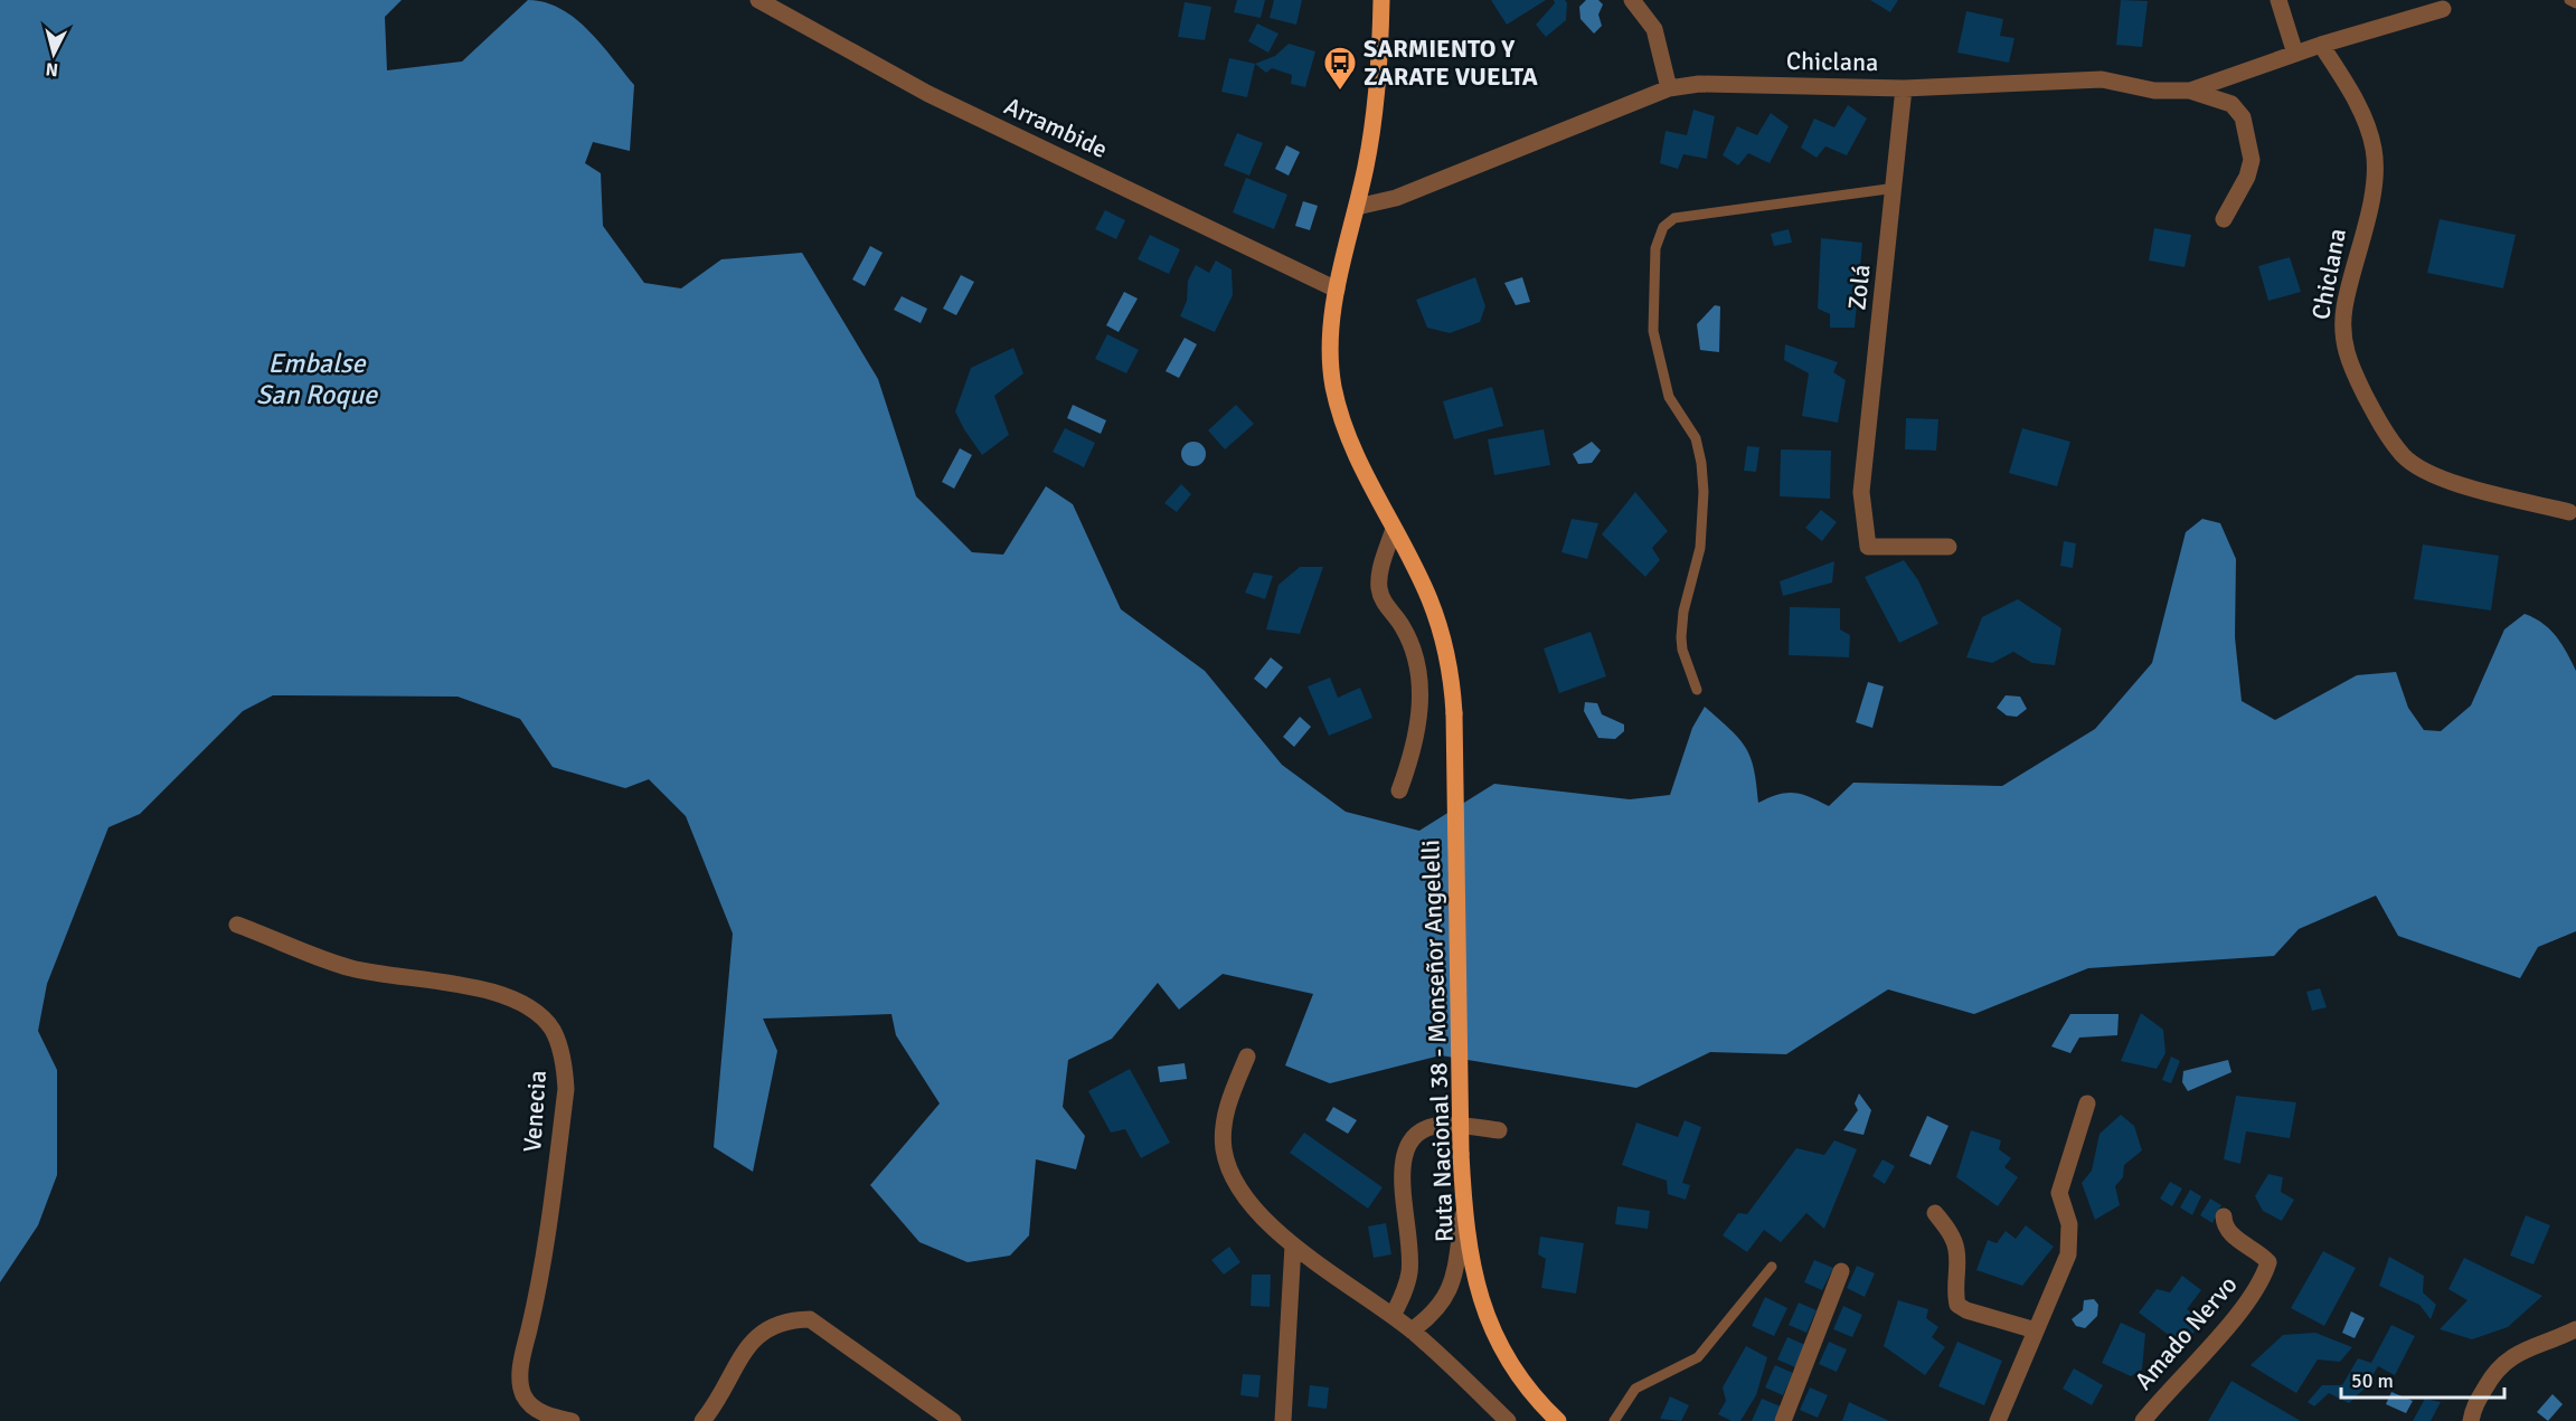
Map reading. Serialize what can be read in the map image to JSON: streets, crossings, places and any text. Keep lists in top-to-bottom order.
{
  "streets": {
    "main road": ["Ruta Nacional 38 - Monseñor Angelelli"],
    "street": [
      "Chiclana",
      "Arrambide",
      "Zolá",
      "Venecia",
      "Amado Nervo"
    ]
  },
  "crossings": [
    ["Chiclana", "Zolá"],
    ["Chiclana", "Ruta Nacional 38 - Monseñor Angelelli"],
    ["Arrambide", "Ruta Nacional 38 - Monseñor Angelelli"]
  ],
  "water": ["Embalse San Roque"],
  "places": {
    "bus stop": ["SARMIENTO Y ZARATE VUELTA"]
  },
  "scale_bar": "50 m",
  "north": "bottom"
}
